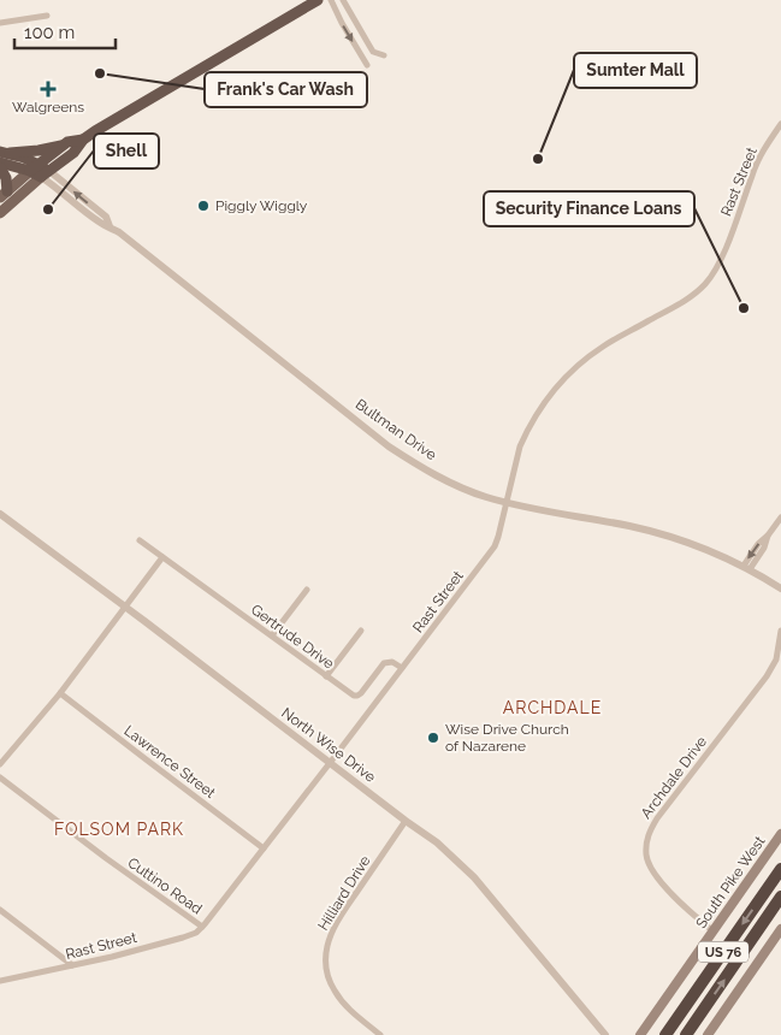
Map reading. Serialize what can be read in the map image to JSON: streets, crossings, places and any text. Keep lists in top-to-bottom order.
{
  "streets": {
    "highway": ["Bultman Drive", "US 76"],
    "main road": ["South Pike West"],
    "street": [
      "Rast Street",
      "Gertrude Drive",
      "North Wise Drive",
      "Lawrence Street",
      "Archdale Drive",
      "Cuttino Road",
      "Hilliard Drive"
    ]
  },
  "crossings": [
    ["Rast Street", "Bultman Drive"],
    ["Rast Street", "Gertrude Drive"],
    ["Rast Street", "North Wise Drive"],
    ["Rast Street", "Lawrence Street"],
    ["Rast Street", "Cuttino Road"],
    ["North Wise Drive", "Hilliard Drive"],
    ["Archdale Drive", "South Pike West"]
  ],
  "districts": ["ARCHDALE", "FOLSOM PARK"],
  "places": {
    "other": [
      "Frank's Car Wash",
      "Sumter Mall",
      "Piggly Wiggly",
      "Shell",
      "Security Finance Loans",
      "Wise Drive Church of Nazarene"
    ],
    "health": ["Walgreens"]
  },
  "scale_bar": "100 m"
}
